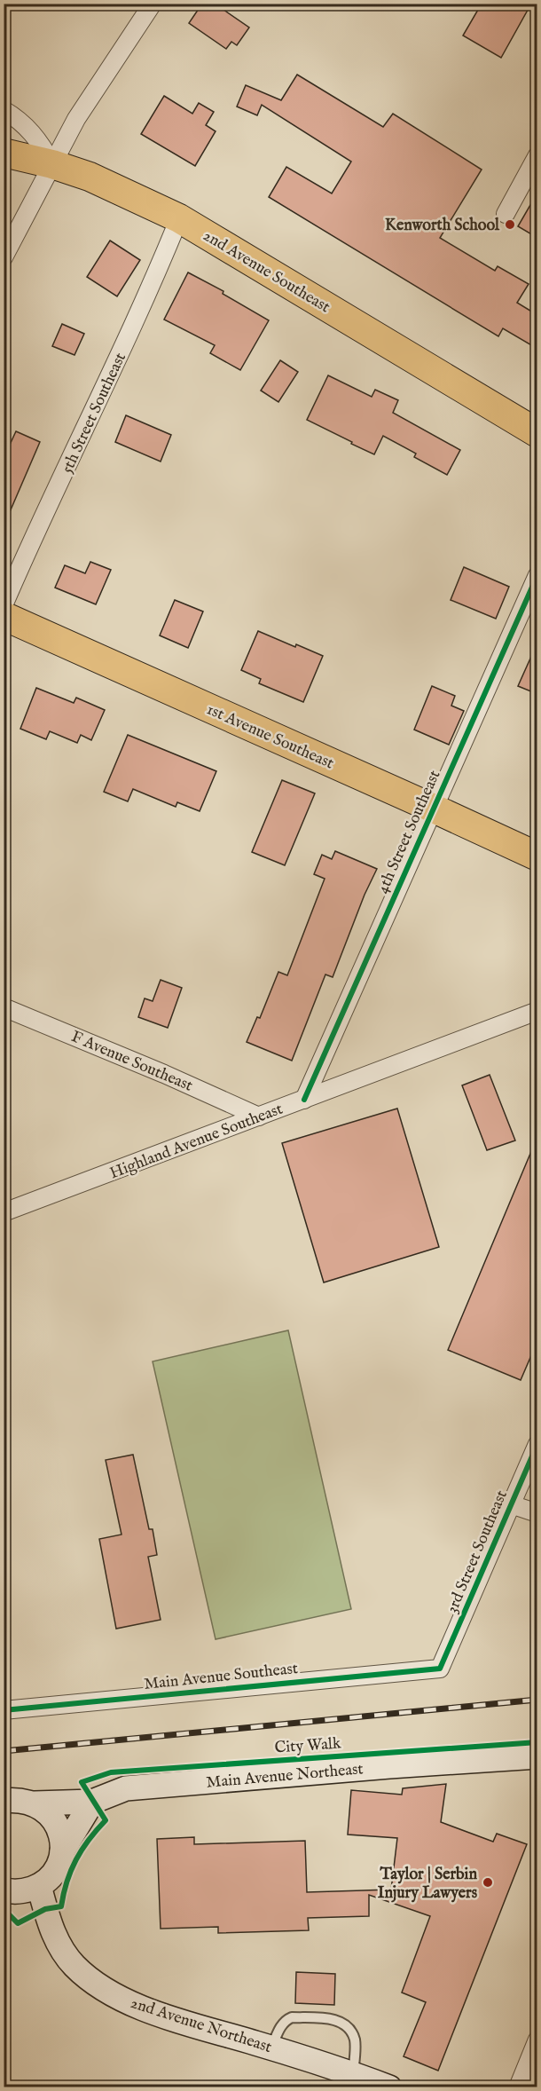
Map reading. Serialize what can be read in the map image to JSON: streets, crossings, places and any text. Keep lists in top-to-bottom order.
{
  "streets": {
    "main road": [
      "2nd Avenue Southeast",
      "1st Avenue Southeast",
      "Main Avenue Northeast",
      "2nd Avenue Northeast"
    ],
    "street": [
      "5th Street Southeast",
      "4th Street Southeast",
      "F Avenue Southeast",
      "Highland Avenue Southeast",
      "3rd Street Southeast",
      "Main Avenue Southeast"
    ],
    "cycle path": ["City Walk"]
  },
  "crossings": [
    ["2nd Avenue Southeast", "5th Street Southeast"],
    ["1st Avenue Southeast", "4th Street Southeast"],
    ["4th Street Southeast", "Highland Avenue Southeast"],
    ["F Avenue Southeast", "Highland Avenue Southeast"],
    ["3rd Street Southeast", "Main Avenue Southeast"]
  ],
  "places": ["Kenworth School", "Taylor | Serbin Injury Lawyers"]
}
